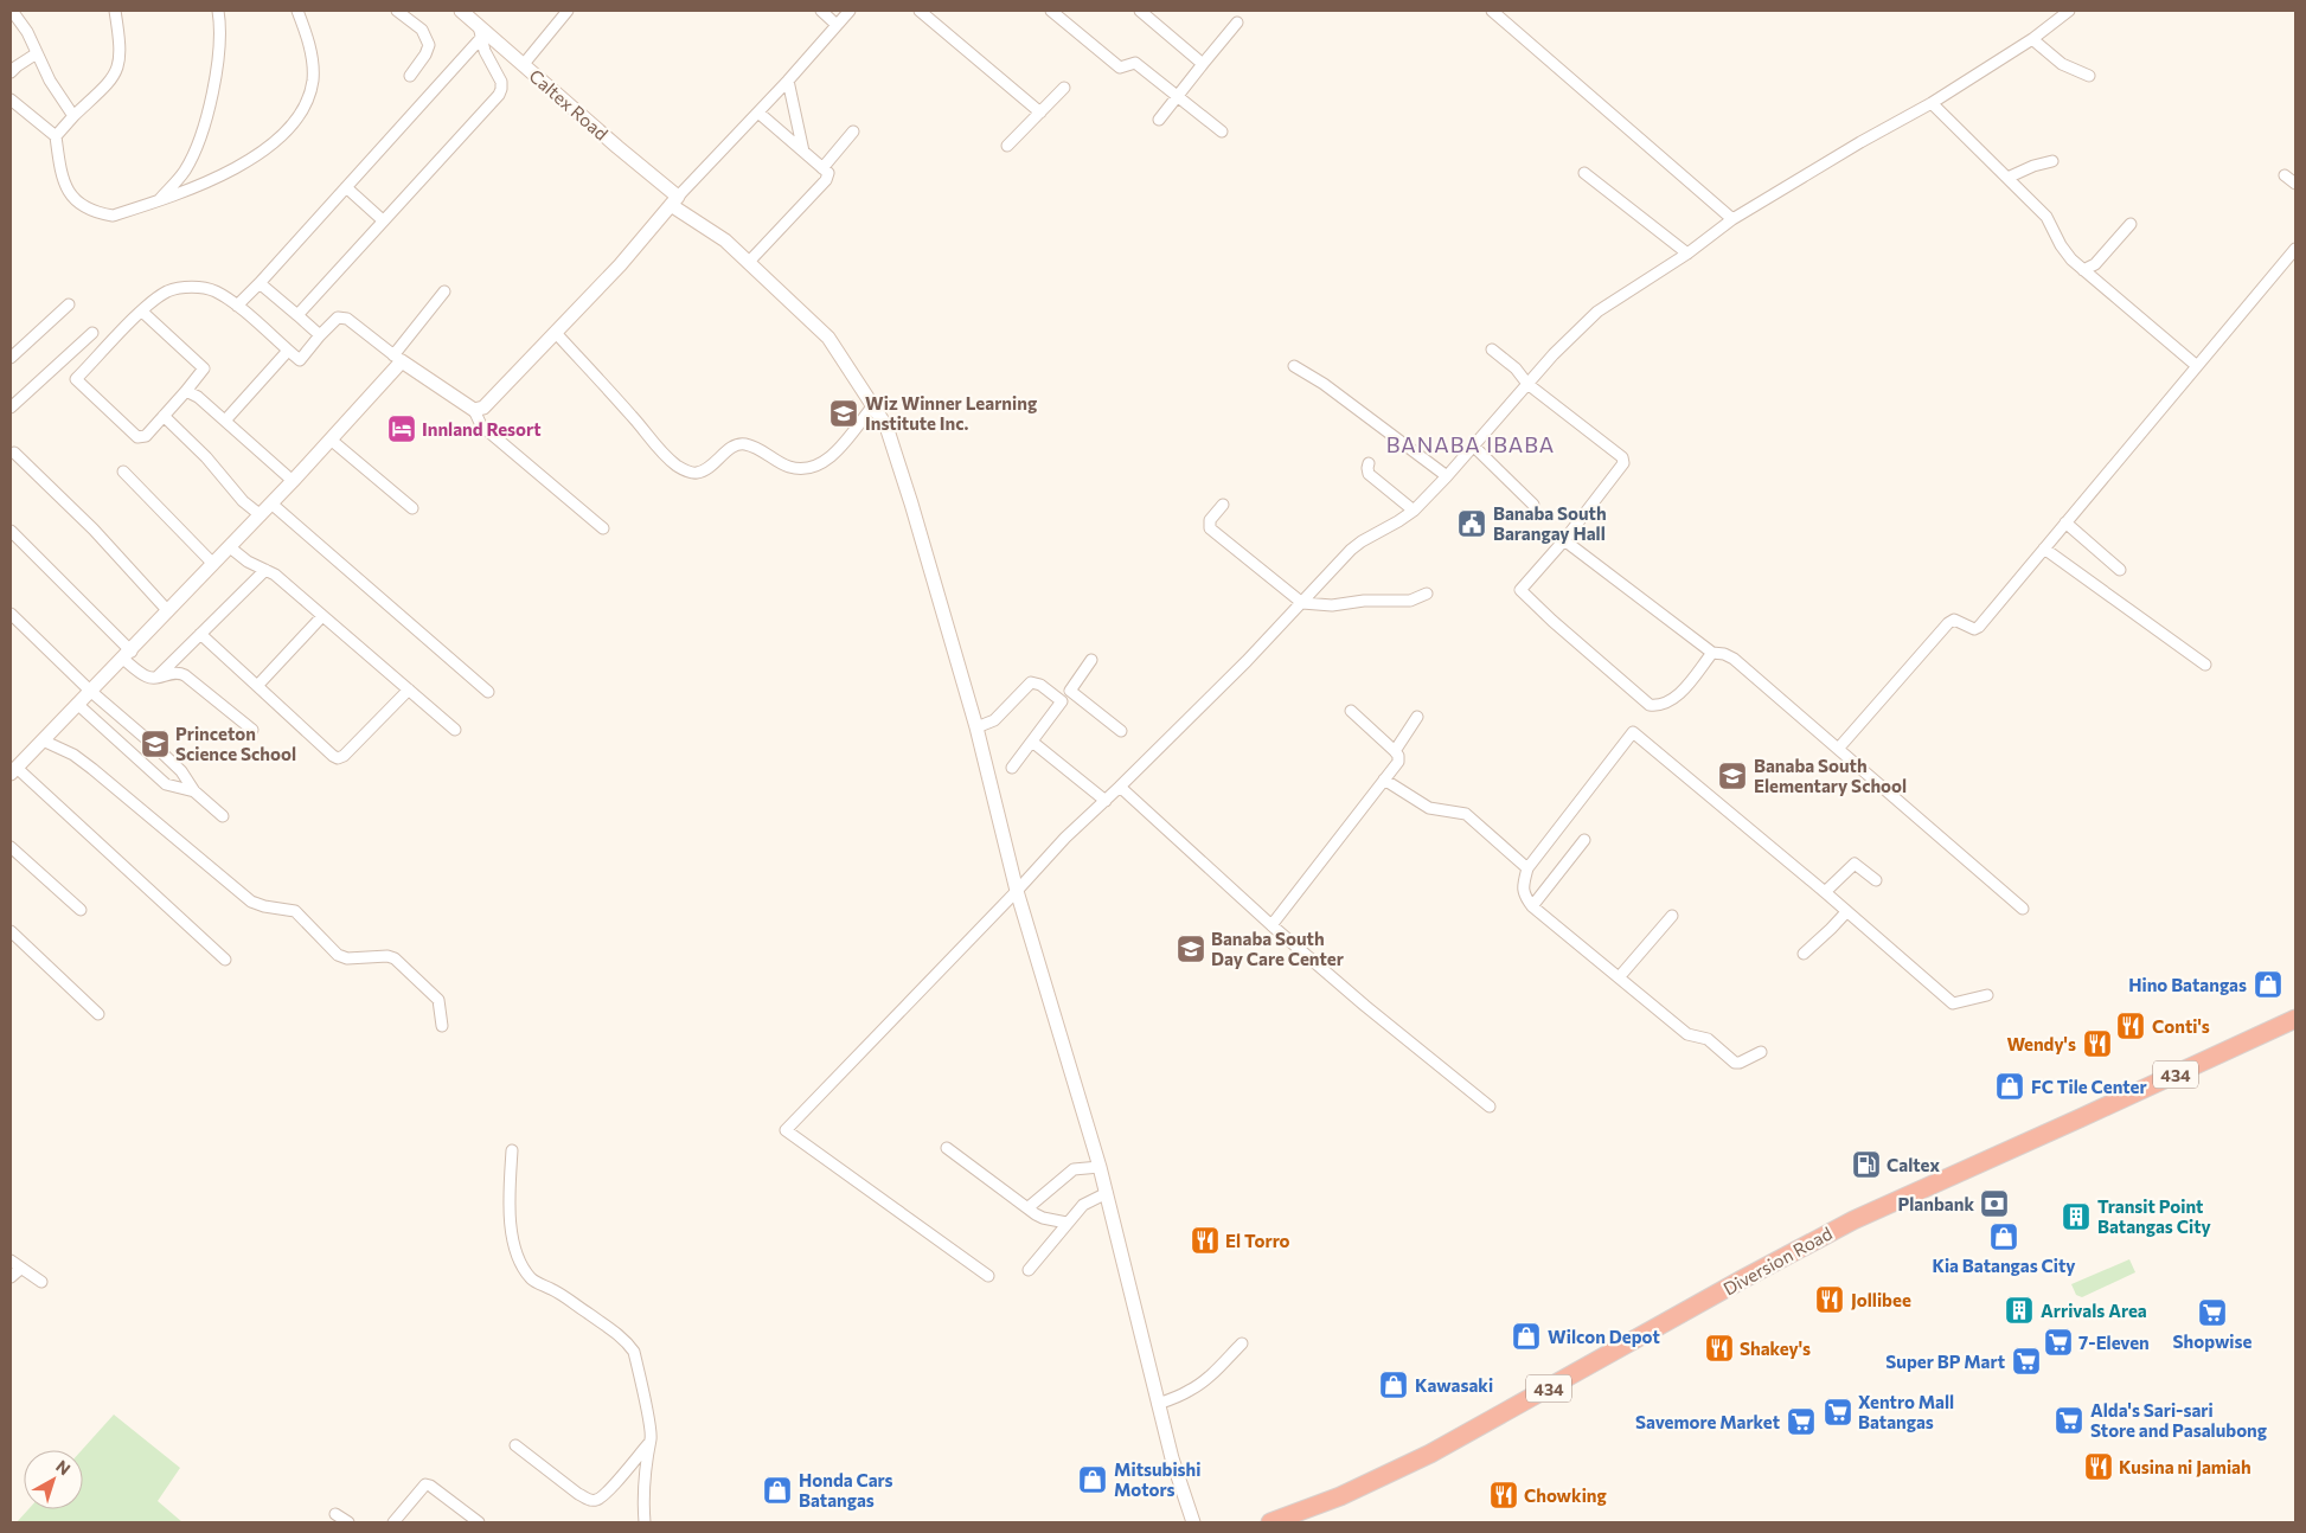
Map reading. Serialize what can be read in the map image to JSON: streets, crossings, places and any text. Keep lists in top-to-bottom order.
{
  "streets": {
    "highway": ["434", "Diversion Road"],
    "street": ["Caltex Road"]
  },
  "districts": ["BANABA IBABA"],
  "places": {
    "school or university": [
      "Wiz Winner Learning Institute Inc.",
      "Princeton Science School",
      "Banaba South Elementary School",
      "Banaba South Day Care Center"
    ],
    "hotel": ["Innland Resort"],
    "public building": ["Banaba South Barangay Hall"],
    "shop": [
      "Hino Batangas",
      "FC Tile Center",
      "Kia Batangas City",
      "Wilcon Depot",
      "Kawasaki",
      "Mitsubishi Motors",
      "Honda Cars Batangas"
    ],
    "restaurant": [
      "Conti's",
      "Wendy's",
      "El Torro",
      "Jollibee",
      "Shakey's",
      "Kusina ni Jamiah",
      "Chowking"
    ],
    "fuel station": ["Caltex"],
    "bank": ["Planbank"],
    "building": ["Transit Point Batangas City", "Arrivals Area"],
    "supermarket": [
      "Shopwise",
      "7-Eleven",
      "Super BP Mart",
      "Xentro Mall Batangas",
      "Alda's Sari-sari Store and Pasalubong",
      "Savemore Market"
    ]
  },
  "north": "top right"
}
